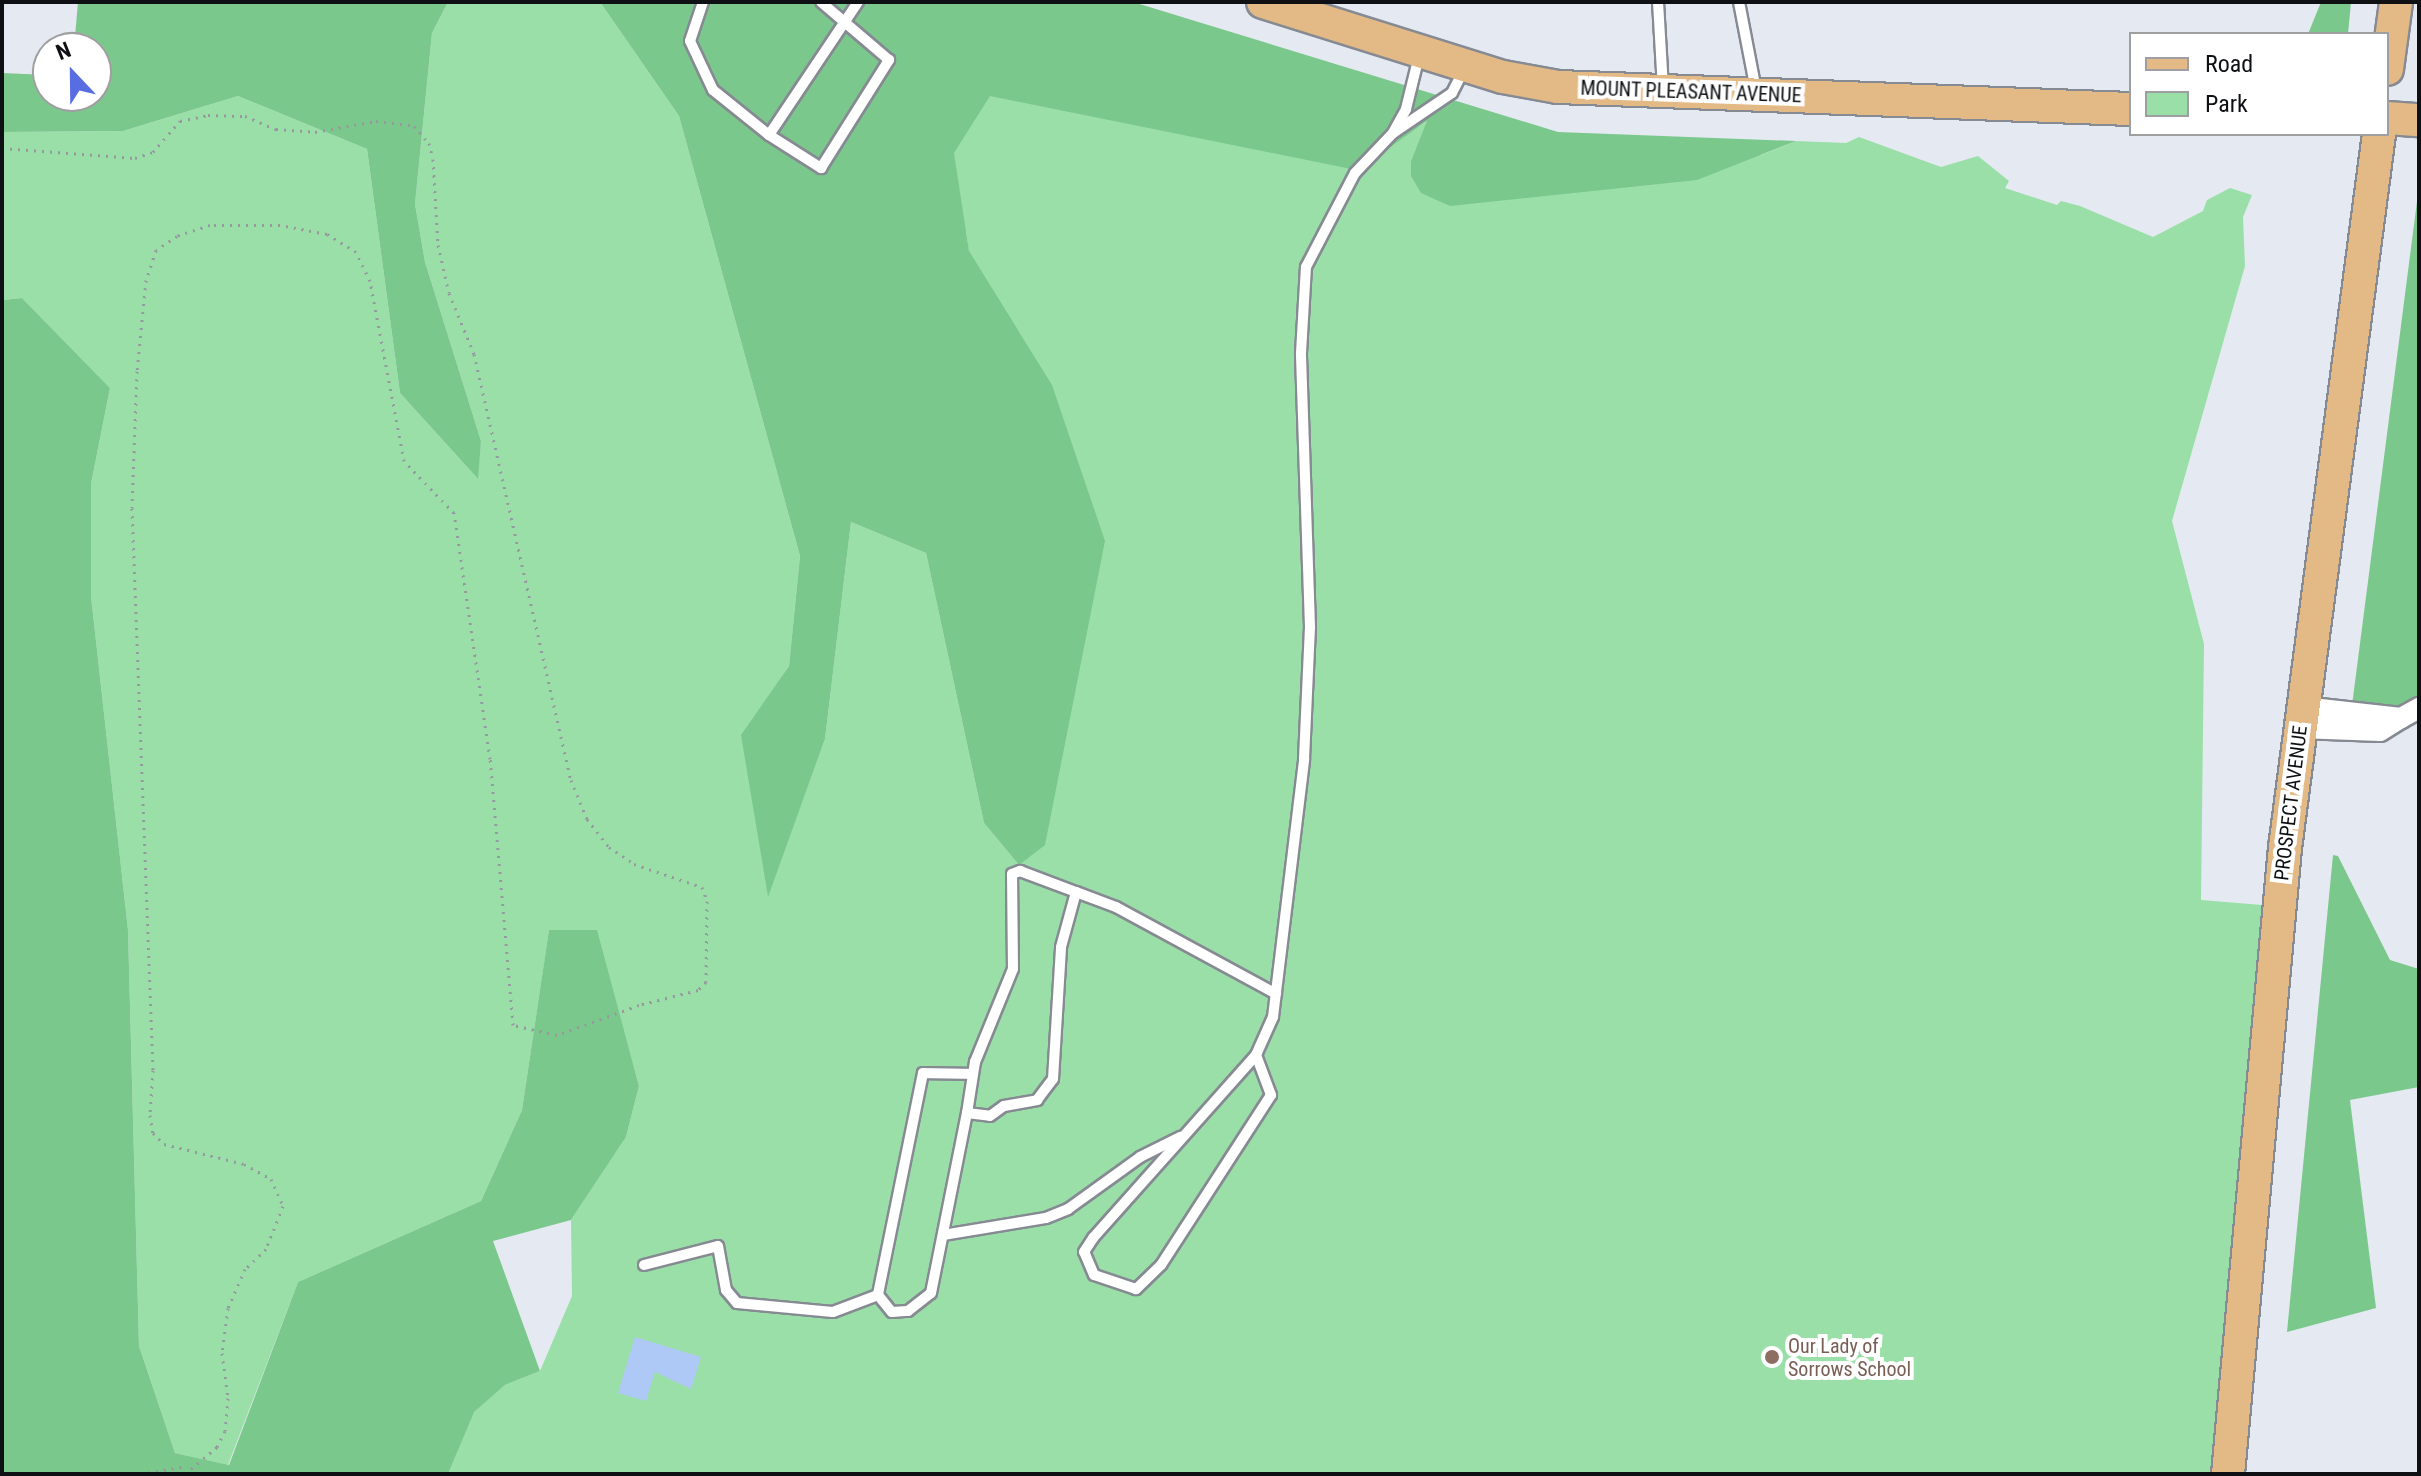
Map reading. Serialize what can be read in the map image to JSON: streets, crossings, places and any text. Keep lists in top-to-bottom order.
{
  "streets": {
    "main road": ["MOUNT PLEASANT AVENUE", "PROSPECT AVENUE"]
  },
  "places": ["Our Lady of Sorrows School"],
  "legend": ["Road", "Park"],
  "north": "top"
}
